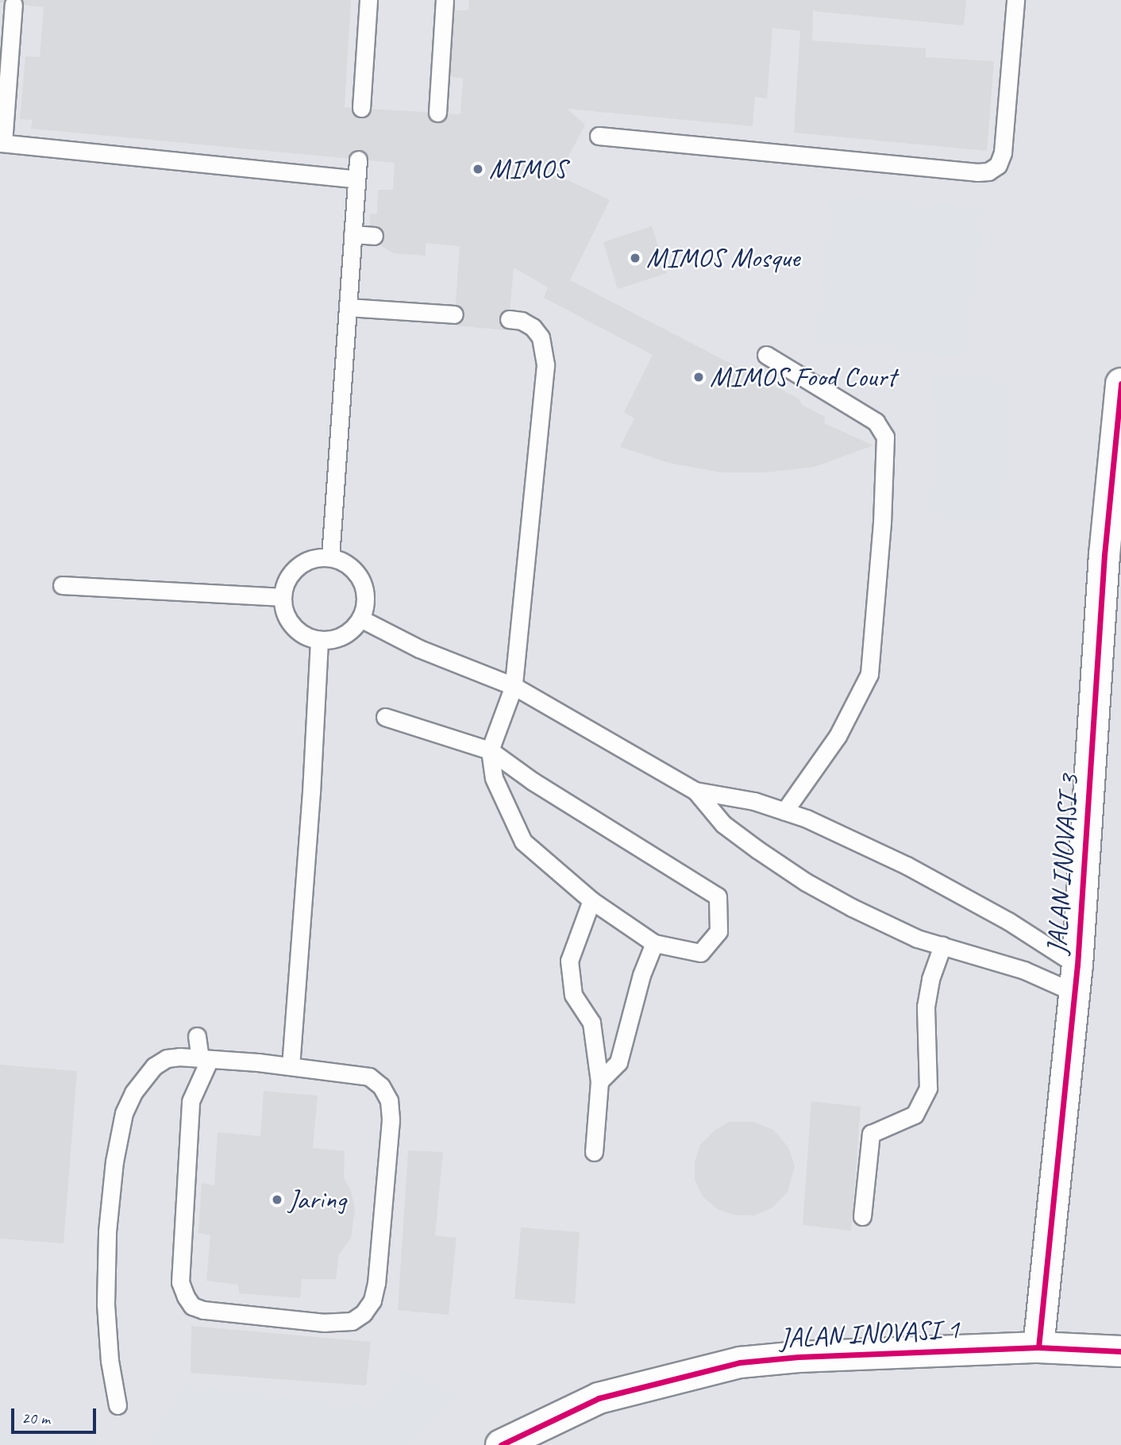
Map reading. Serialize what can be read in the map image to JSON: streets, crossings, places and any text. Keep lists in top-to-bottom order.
{
  "streets": {
    "street": ["JALAN INOVASI 3", "JALAN INOVASI 1"]
  },
  "crossings": [
    ["JALAN INOVASI 3", "JALAN INOVASI 1"]
  ],
  "places": [
    "MIMOS",
    "MIMOS Mosque",
    "MIMOS Food Court",
    "Jaring"
  ],
  "scale_bar": "20 m"
}
